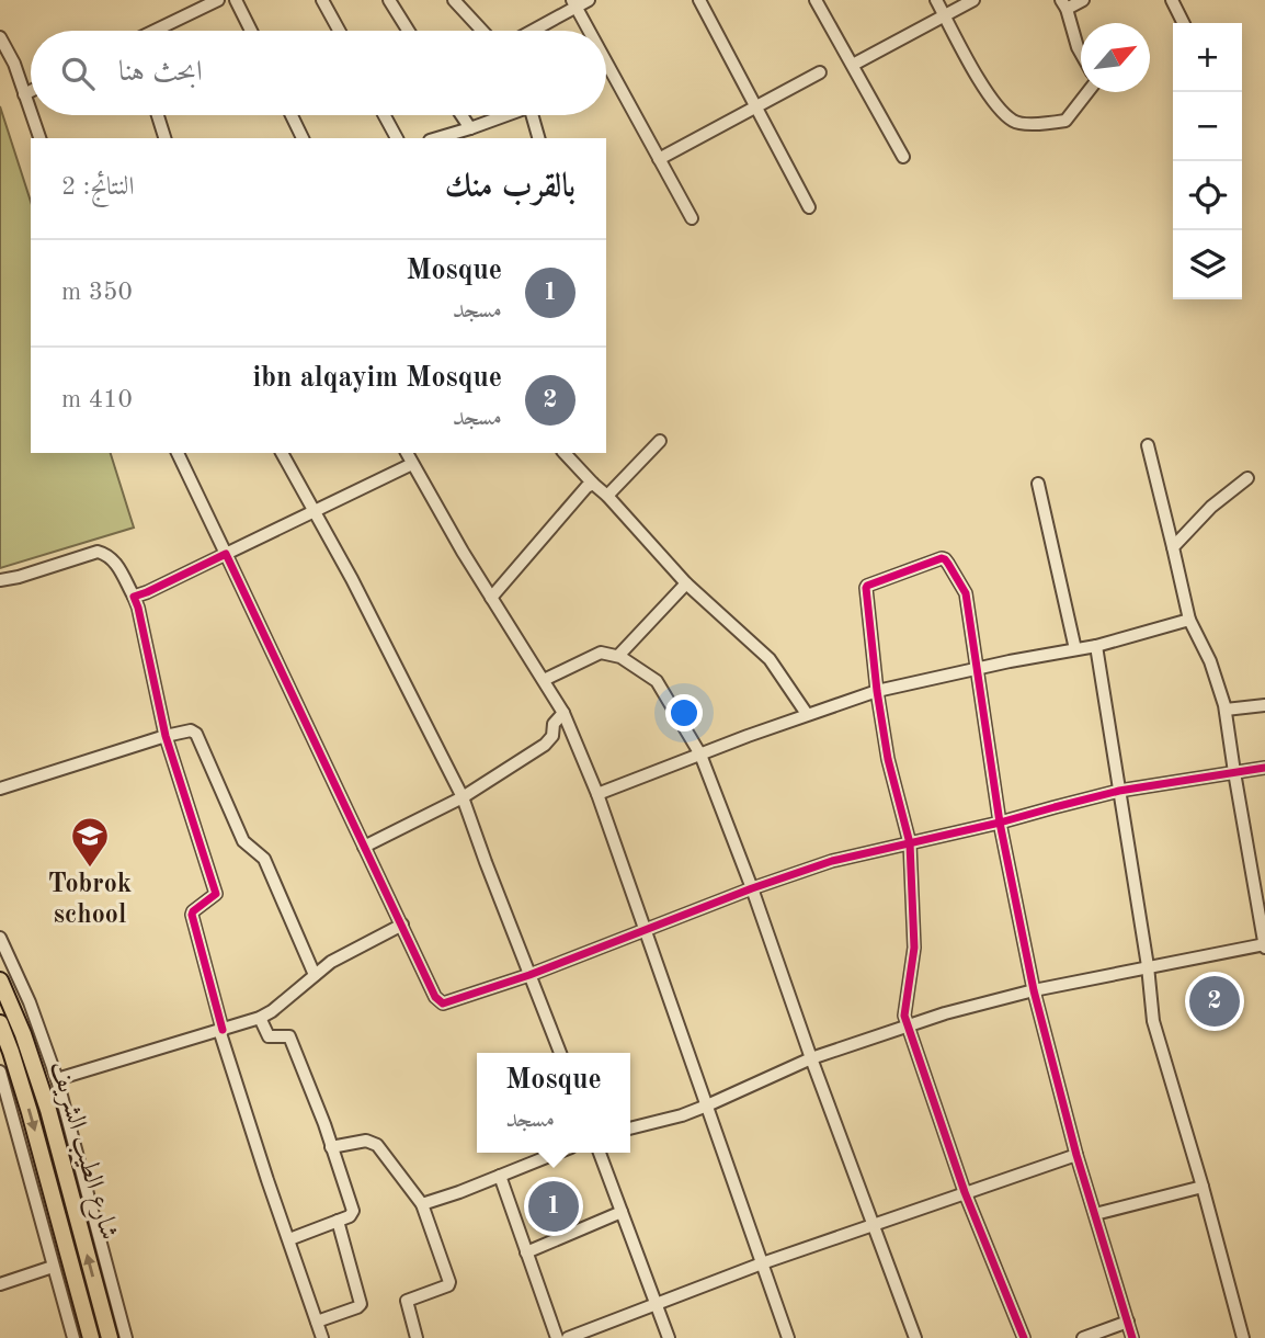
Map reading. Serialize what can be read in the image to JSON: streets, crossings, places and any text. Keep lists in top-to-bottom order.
{
  "streets": {
    "main road": ["شارع الطيب الشريف"]
  },
  "places": {
    "school or university": ["Tobrok school"]
  },
  "north": "top right",
  "page": {
    "map_buttons": ["+", "−"],
    "search": "ابحث هنا",
    "heading": ["بالقرب منك", "النتائج: 2"],
    "list": [
      {
        "mark": "1",
        "name": "Mosque",
        "note": "مسجد",
        "value": "350 m"
      },
      {
        "mark": "2",
        "name": "ibn alqayim Mosque",
        "note": "مسجد",
        "value": "410 m"
      }
    ],
    "pins": ["2", "1"],
    "popup": ["Mosque", "مسجد"]
  }
}
